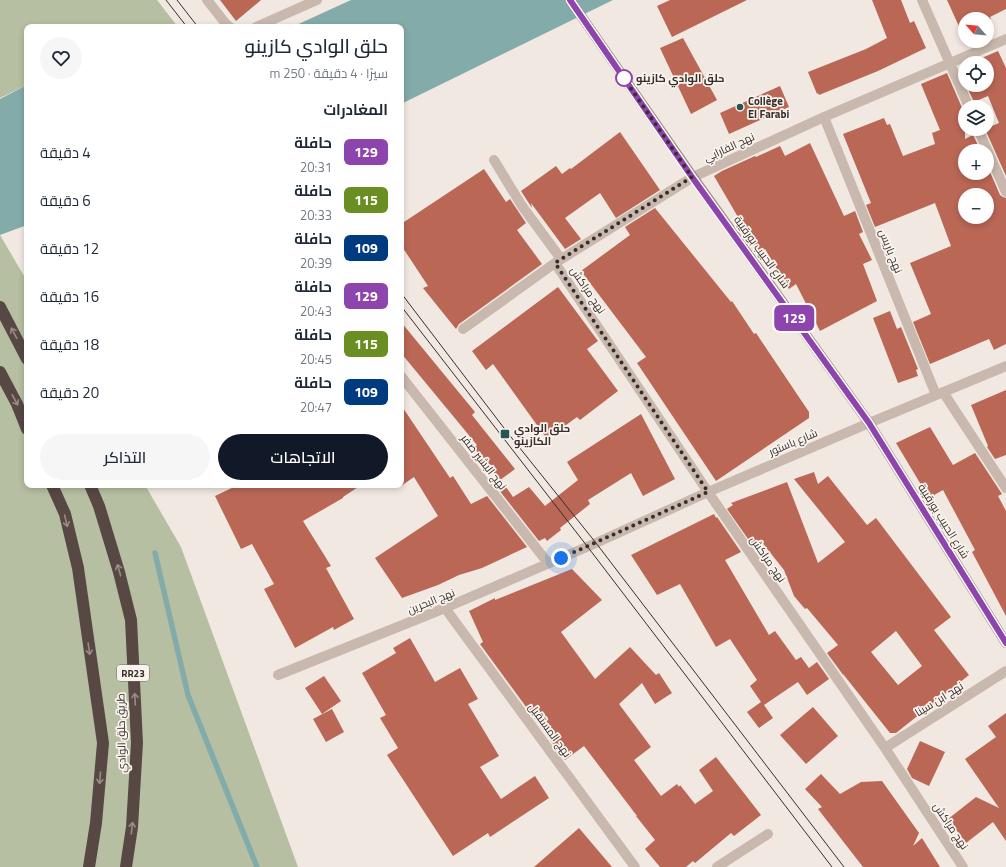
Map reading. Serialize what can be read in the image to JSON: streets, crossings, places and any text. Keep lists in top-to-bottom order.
{
  "streets": {
    "highway": ["RR23", "طريق حلق الوادي"],
    "main road": ["شارع الحبيب بورقيبة"],
    "street": [
      "نهج الفارابي",
      "نهج باريس",
      "نهج مراكش",
      "شارع باستور",
      "نهج البشير صفر",
      "نهج البحرين",
      "نهج ابن سينا",
      "نهج المستقبل"
    ]
  },
  "crossings": [
    ["نهج الفارابي", "نهج باريس"],
    ["نهج الفارابي", "شارع الحبيب بورقيبة"],
    ["نهج الفارابي", "نهج مراكش"],
    ["نهج باريس", "شارع باستور"],
    ["شارع الحبيب بورقيبة", "شارع باستور"],
    ["نهج مراكش", "شارع باستور"],
    ["نهج مراكش", "نهج ابن سينا"],
    ["شارع باستور", "نهج البحرين"],
    ["نهج البشير صفر", "نهج البحرين"],
    ["نهج البحرين", "نهج المستقبل"]
  ],
  "places": {
    "other": ["حلق الوادي كازينو", "Collège El Farabi"],
    "transit": ["حلق الوادي الكازينو"]
  },
  "lines": ["bus line 129"],
  "north": "top left",
  "page": {
    "on_map": "129",
    "map_buttons": ["+", "−"],
    "heading": [
      ["حلق الوادي كازينو", "سيرًا · 4 دقيقة · 250 m"],
      "المغادرات"
    ],
    "list": [
      {
        "mark": "129",
        "name": "حافلة",
        "note": "20:31",
        "value": "4 دقيقة"
      },
      {
        "mark": "115",
        "name": "حافلة",
        "note": "20:33",
        "value": "6 دقيقة"
      },
      {
        "mark": "109",
        "name": "حافلة",
        "note": "20:39",
        "value": "12 دقيقة"
      },
      {
        "mark": "129",
        "name": "حافلة",
        "note": "20:43",
        "value": "16 دقيقة"
      },
      {
        "mark": "115",
        "name": "حافلة",
        "note": "20:45",
        "value": "18 دقيقة"
      },
      {
        "mark": "109",
        "name": "حافلة",
        "note": "20:47",
        "value": "20 دقيقة"
      }
    ],
    "buttons": ["الاتجاهات", "التذاكر"]
  }
}
